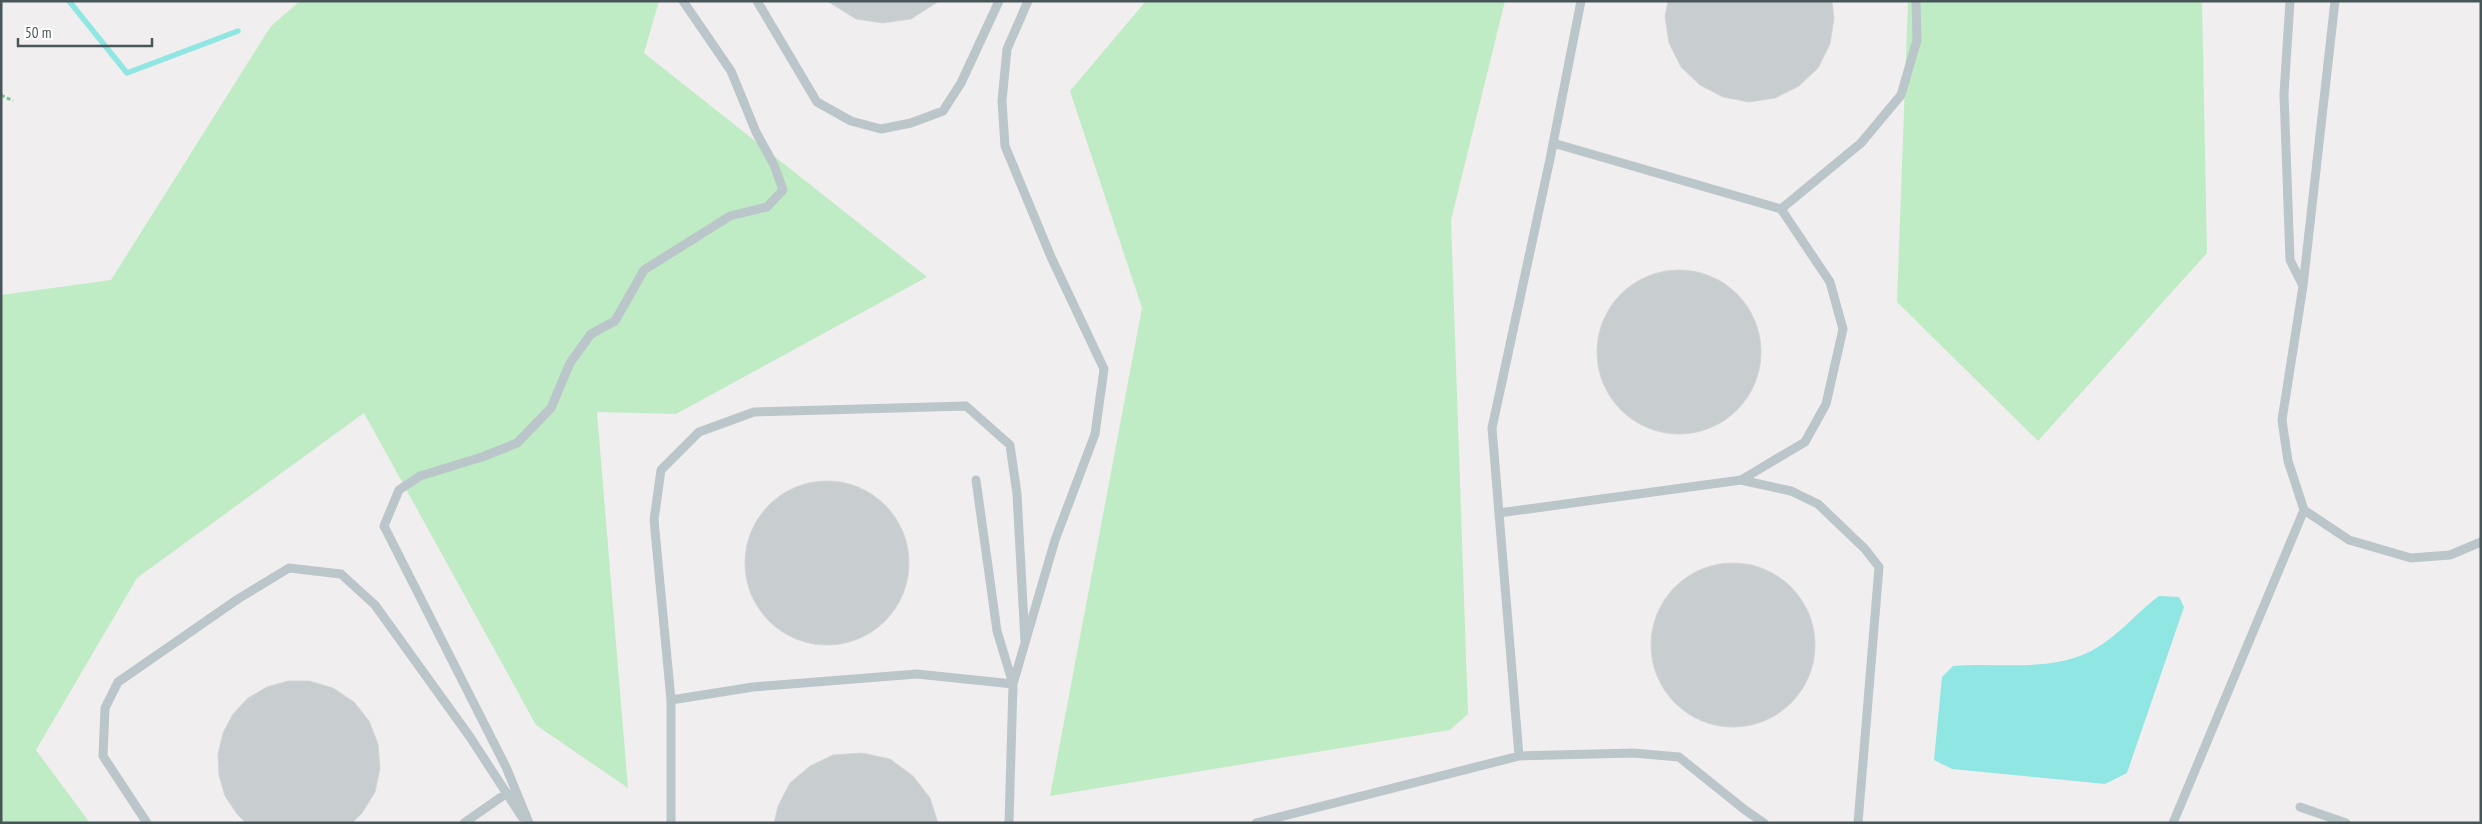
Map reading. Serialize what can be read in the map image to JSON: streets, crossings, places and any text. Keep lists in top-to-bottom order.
{
  "scale_bar": "50 m"
}
